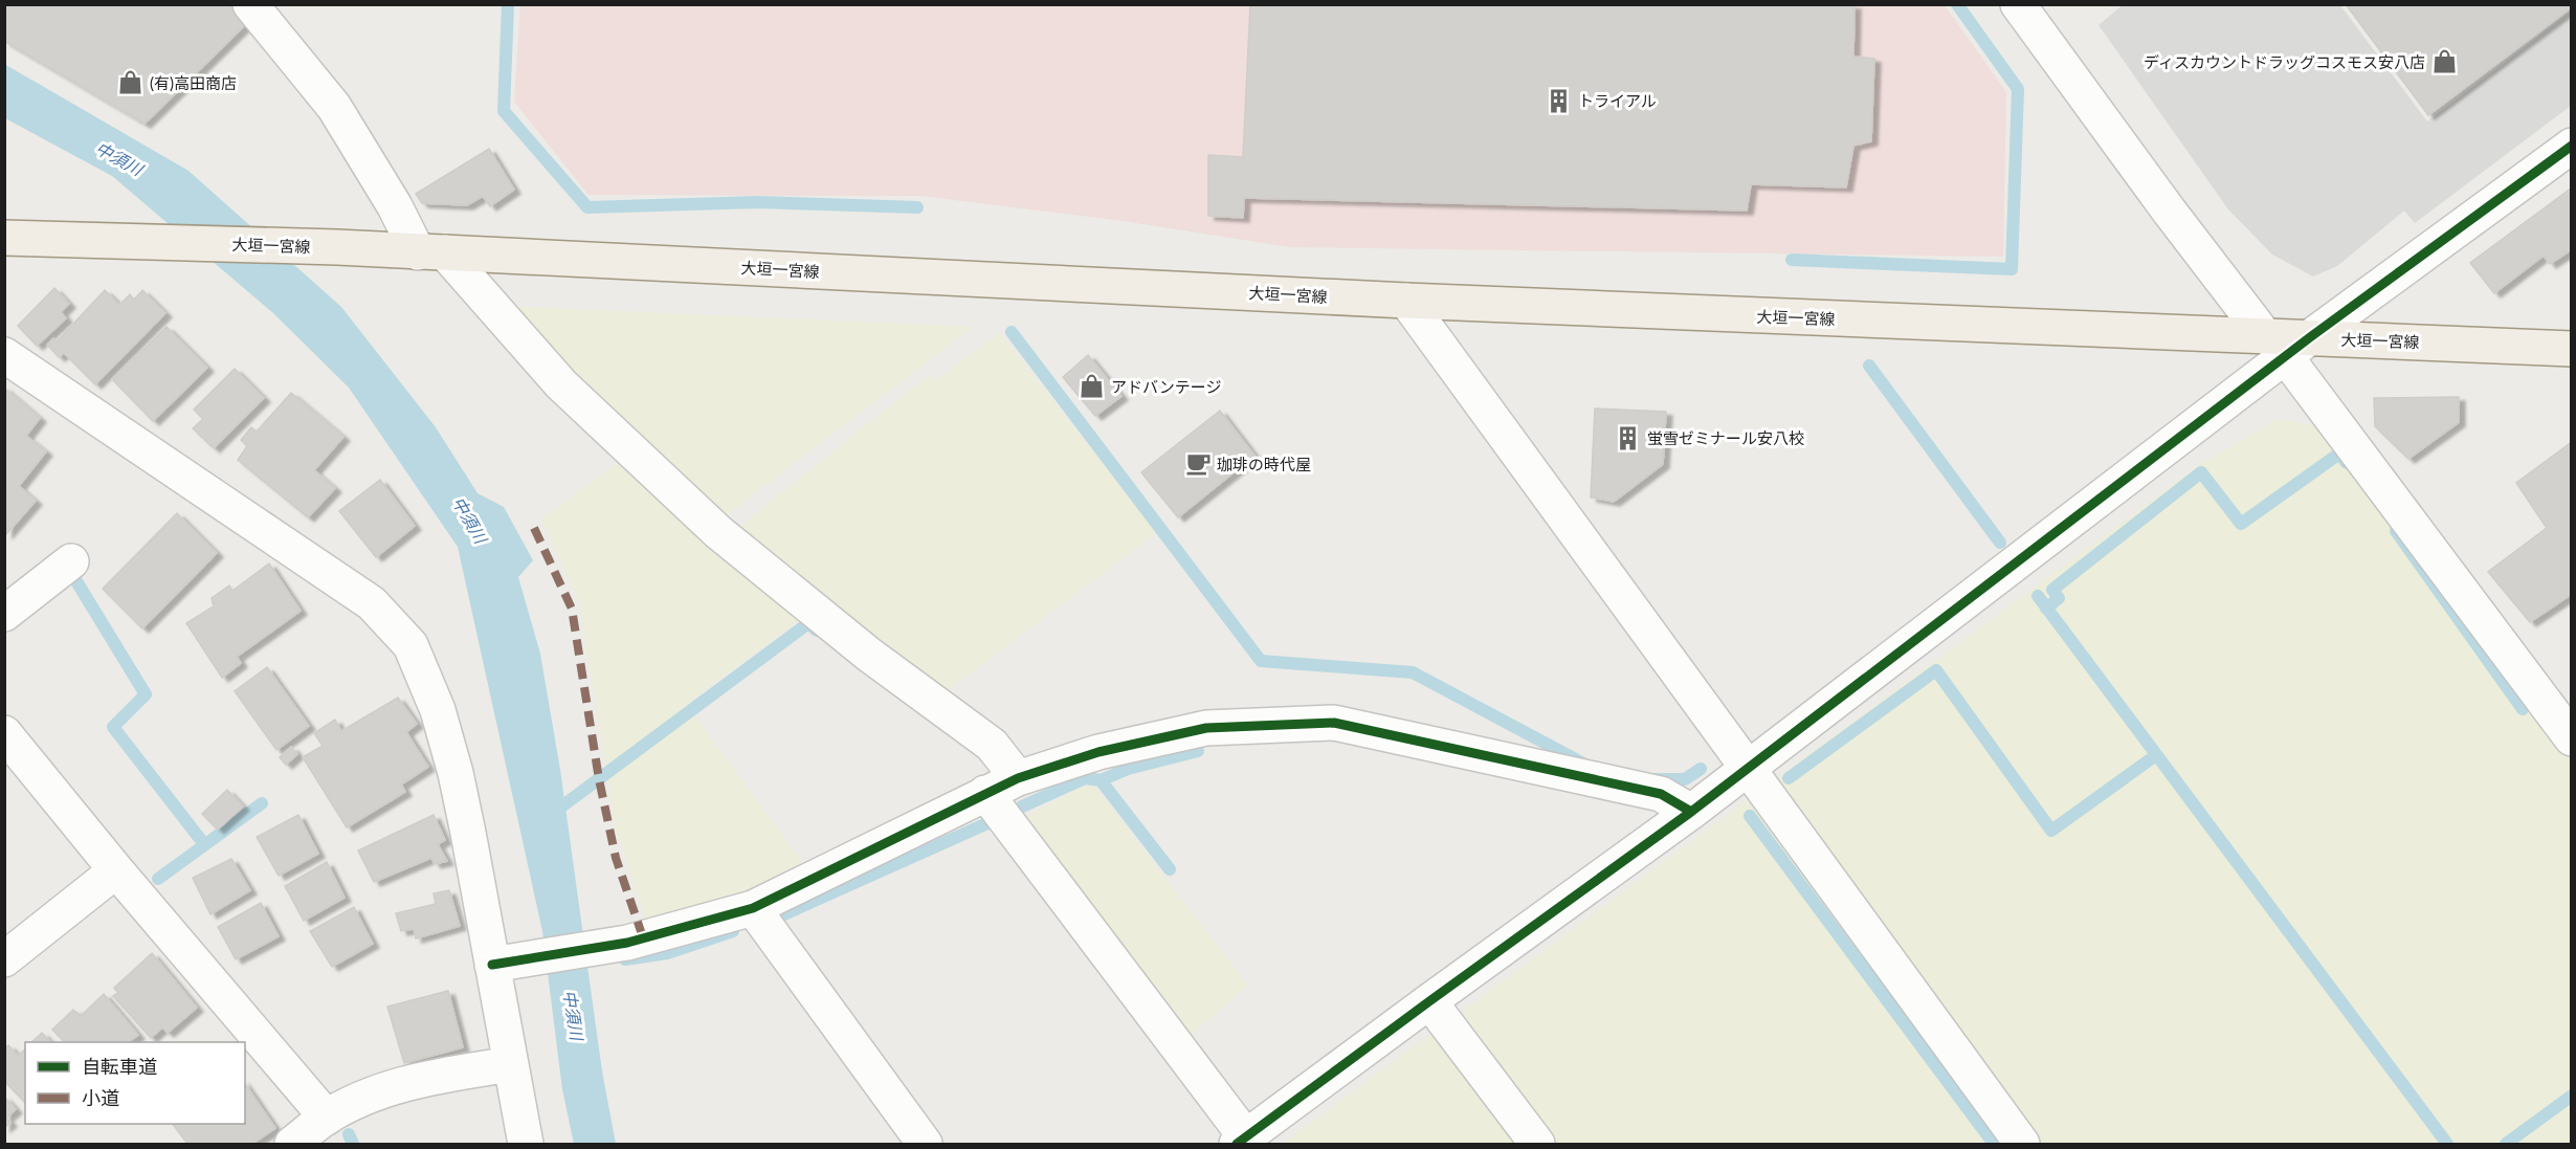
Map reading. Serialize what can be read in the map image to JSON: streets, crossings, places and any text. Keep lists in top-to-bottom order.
{
  "streets": {
    "main road": ["大垣一宮線"]
  },
  "water": ["中須川"],
  "places": {
    "shop": ["ディスカウントドラッグコスモス安八店", "(有)高田商店", "アドバンテージ"],
    "building": ["トライアル", "蛍雪ゼミナール安八校"],
    "cafe": ["珈琲の時代屋"]
  },
  "legend": ["自転車道", "小道"]
}
